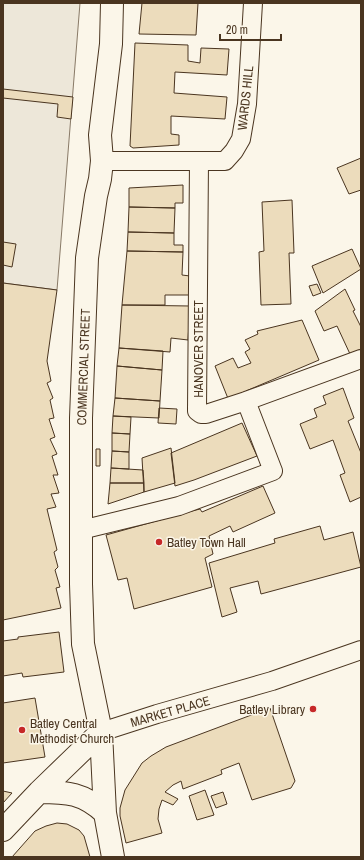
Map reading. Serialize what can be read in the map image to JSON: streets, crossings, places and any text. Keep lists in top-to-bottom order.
{
  "streets": {
    "street": [
      "WARDS HILL",
      "HANOVER STREET",
      "COMMERCIAL STREET",
      "MARKET PLACE"
    ]
  },
  "crossings": [
    ["WARDS HILL", "HANOVER STREET"],
    ["WARDS HILL", "COMMERCIAL STREET"],
    ["COMMERCIAL STREET", "MARKET PLACE"]
  ],
  "places": ["Batley Town Hall", "Batley Library", "Batley Central Methodist Church"],
  "scale_bar": "20 m"
}
